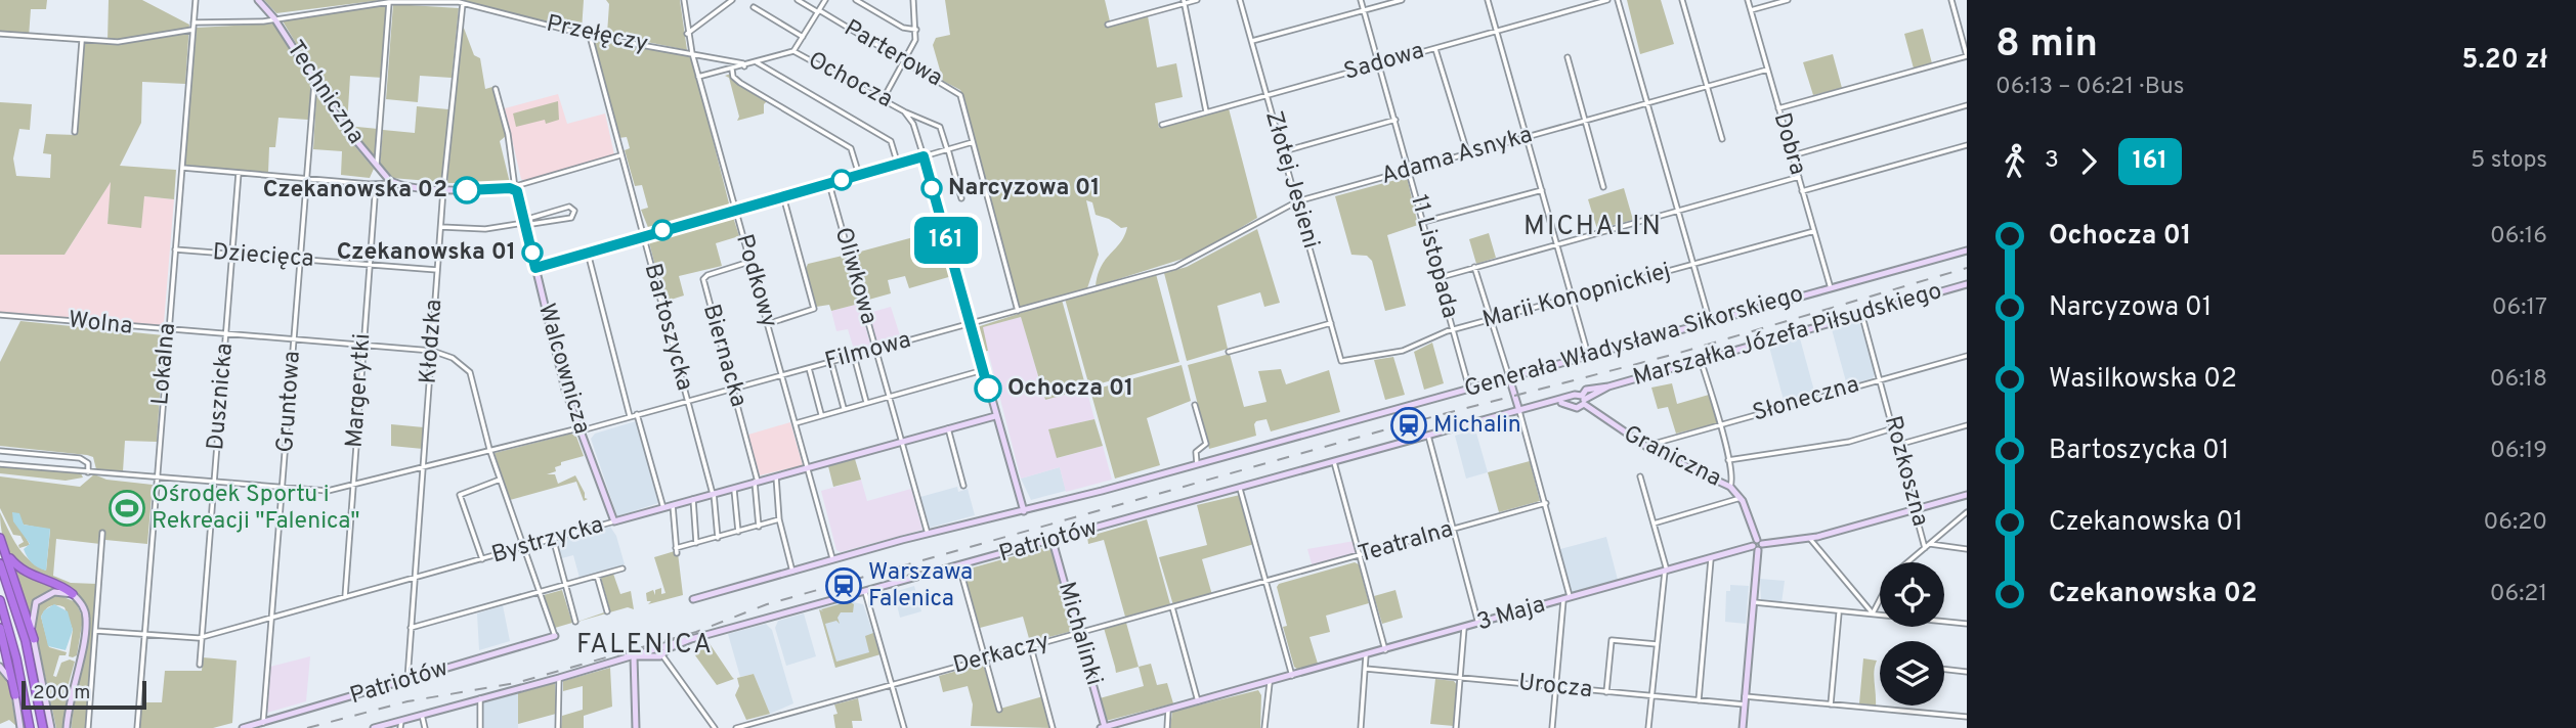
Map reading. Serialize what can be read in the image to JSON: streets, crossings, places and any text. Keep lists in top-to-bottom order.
{
  "streets": {
    "main road": [
      "Ochocza",
      "Techniczna",
      "Marszałka Józefa Piłsudskiego",
      "Generała Władysława Sikorskiego",
      "Walcownicza",
      "Graniczna",
      "Bystrzycka",
      "Patriotów",
      "3 Maja",
      "Michalinki"
    ],
    "street": [
      "Przełęczy",
      "Parterowa",
      "Sadowa",
      "Dobra",
      "Adama Asnyka",
      "Złotej Jesieni",
      "Dziecięca",
      "11 Listopada",
      "Oliwkowa",
      "Podkowy",
      "Marii Konopnickiej",
      "Wolna",
      "Bartoszycka",
      "Kłodzka",
      "Filmowa",
      "Biernacka",
      "Lokalna",
      "Margerytki",
      "Dusznicka",
      "Słoneczna",
      "Gruntowa",
      "Rozkoszna",
      "Teatralna",
      "Derkaczy",
      "Urocza"
    ]
  },
  "crossings": [
    ["Przełęczy", "Techniczna"],
    ["Przełęczy", "Podkowy"],
    ["Przełęczy", "Bartoszycka"],
    ["Przełęczy", "Kłodzka"],
    ["Przełęczy", "Lokalna"],
    ["Parterowa", "Filmowa"],
    ["Sadowa", "Złotej Jesieni"],
    ["Sadowa", "11 Listopada"],
    ["Ochocza", "Filmowa"],
    ["Ochocza", "Bystrzycka"],
    ["Ochocza", "Patriotów"],
    ["Techniczna", "Gruntowa"],
    ["Dobra", "Adama Asnyka"],
    ["Dobra", "Marii Konopnickiej"],
    ["Dobra", "Generała Władysława Sikorskiego"],
    ["Adama Asnyka", "Złotej Jesieni"],
    ["Adama Asnyka", "11 Listopada"],
    ["Adama Asnyka", "Filmowa"],
    ["Złotej Jesieni", "Marii Konopnickiej"],
    ["Dziecięca", "Kłodzka"],
    ["Dziecięca", "Lokalna"],
    ["Dziecięca", "Margerytki"],
    ["Dziecięca", "Dusznicka"],
    ["Dziecięca", "Gruntowa"],
    ["11 Listopada", "Marii Konopnickiej"],
    ["11 Listopada", "Generała Władysława Sikorskiego"],
    ["Oliwkowa", "Filmowa"],
    ["Oliwkowa", "Bystrzycka"],
    ["Oliwkowa", "Patriotów"],
    ["Podkowy", "Filmowa"],
    ["Podkowy", "Biernacka"],
    ["Podkowy", "Bystrzycka"],
    ["Podkowy", "Patriotów"],
    ["Wolna", "Kłodzka"],
    ["Wolna", "Filmowa"],
    ["Wolna", "Lokalna"],
    ["Wolna", "Margerytki"],
    ["Wolna", "Dusznicka"],
    ["Wolna", "Gruntowa"],
    ["Bartoszycka", "Filmowa"],
    ["Bartoszycka", "Bystrzycka"],
    ["Marszałka Józefa Piłsudskiego", "Graniczna"],
    ["Marszałka Józefa Piłsudskiego", "Rozkoszna"],
    ["Kłodzka", "Filmowa"],
    ["Kłodzka", "Bystrzycka"],
    ["Kłodzka", "Patriotów"],
    ["Generała Władysława Sikorskiego", "Patriotów"],
    ["Filmowa", "Biernacka"],
    ["Filmowa", "Lokalna"],
    ["Filmowa", "Walcownicza"],
    ["Filmowa", "Margerytki"],
    ["Filmowa", "Dusznicka"],
    ["Filmowa", "Gruntowa"],
    ["Biernacka", "Bystrzycka"],
    ["Lokalna", "Bystrzycka"],
    ["Walcownicza", "Bystrzycka"],
    ["Margerytki", "Bystrzycka"],
    ["Dusznicka", "Bystrzycka"],
    ["Słoneczna", "Graniczna"],
    ["Słoneczna", "Rozkoszna"],
    ["Gruntowa", "Bystrzycka"],
    ["Gruntowa", "Patriotów"],
    ["Graniczna", "3 Maja"],
    ["Graniczna", "Urocza"],
    ["Rozkoszna", "3 Maja"],
    ["Patriotów", "Michalinki"],
    ["Teatralna", "Derkaczy"],
    ["3 Maja", "Michalinki"],
    ["Michalinki", "Derkaczy"]
  ],
  "districts": ["MICHALIN", "FALENICA"],
  "places": {
    "other": [
      "Narcyzowa 01",
      "Czekanowska 02",
      "Czekanowska 01",
      "Ochocza 01"
    ],
    "station": ["Michalin", "Warszawa Falenica"],
    "sports": ["Ośrodek Sportu i Rekreacji \"Falenica\""]
  },
  "lines": ["bus line 161"],
  "scale_bar": "200 m",
  "page": {
    "on_map": "161",
    "heading": ["8 min", "06:13 – 06:21 · Bus", "5.20 zł"],
    "legs": ["3", "161", "5 stops"],
    "list": [
      {
        "name": "Ochocza 01",
        "value": "06:16"
      },
      {
        "name": "Narcyzowa 01",
        "value": "06:17"
      },
      {
        "name": "Wasilkowska 02",
        "value": "06:18"
      },
      {
        "name": "Bartoszycka 01",
        "value": "06:19"
      },
      {
        "name": "Czekanowska 01",
        "value": "06:20"
      },
      {
        "name": "Czekanowska 02",
        "value": "06:21"
      }
    ],
    "scale": "200 m"
  }
}
